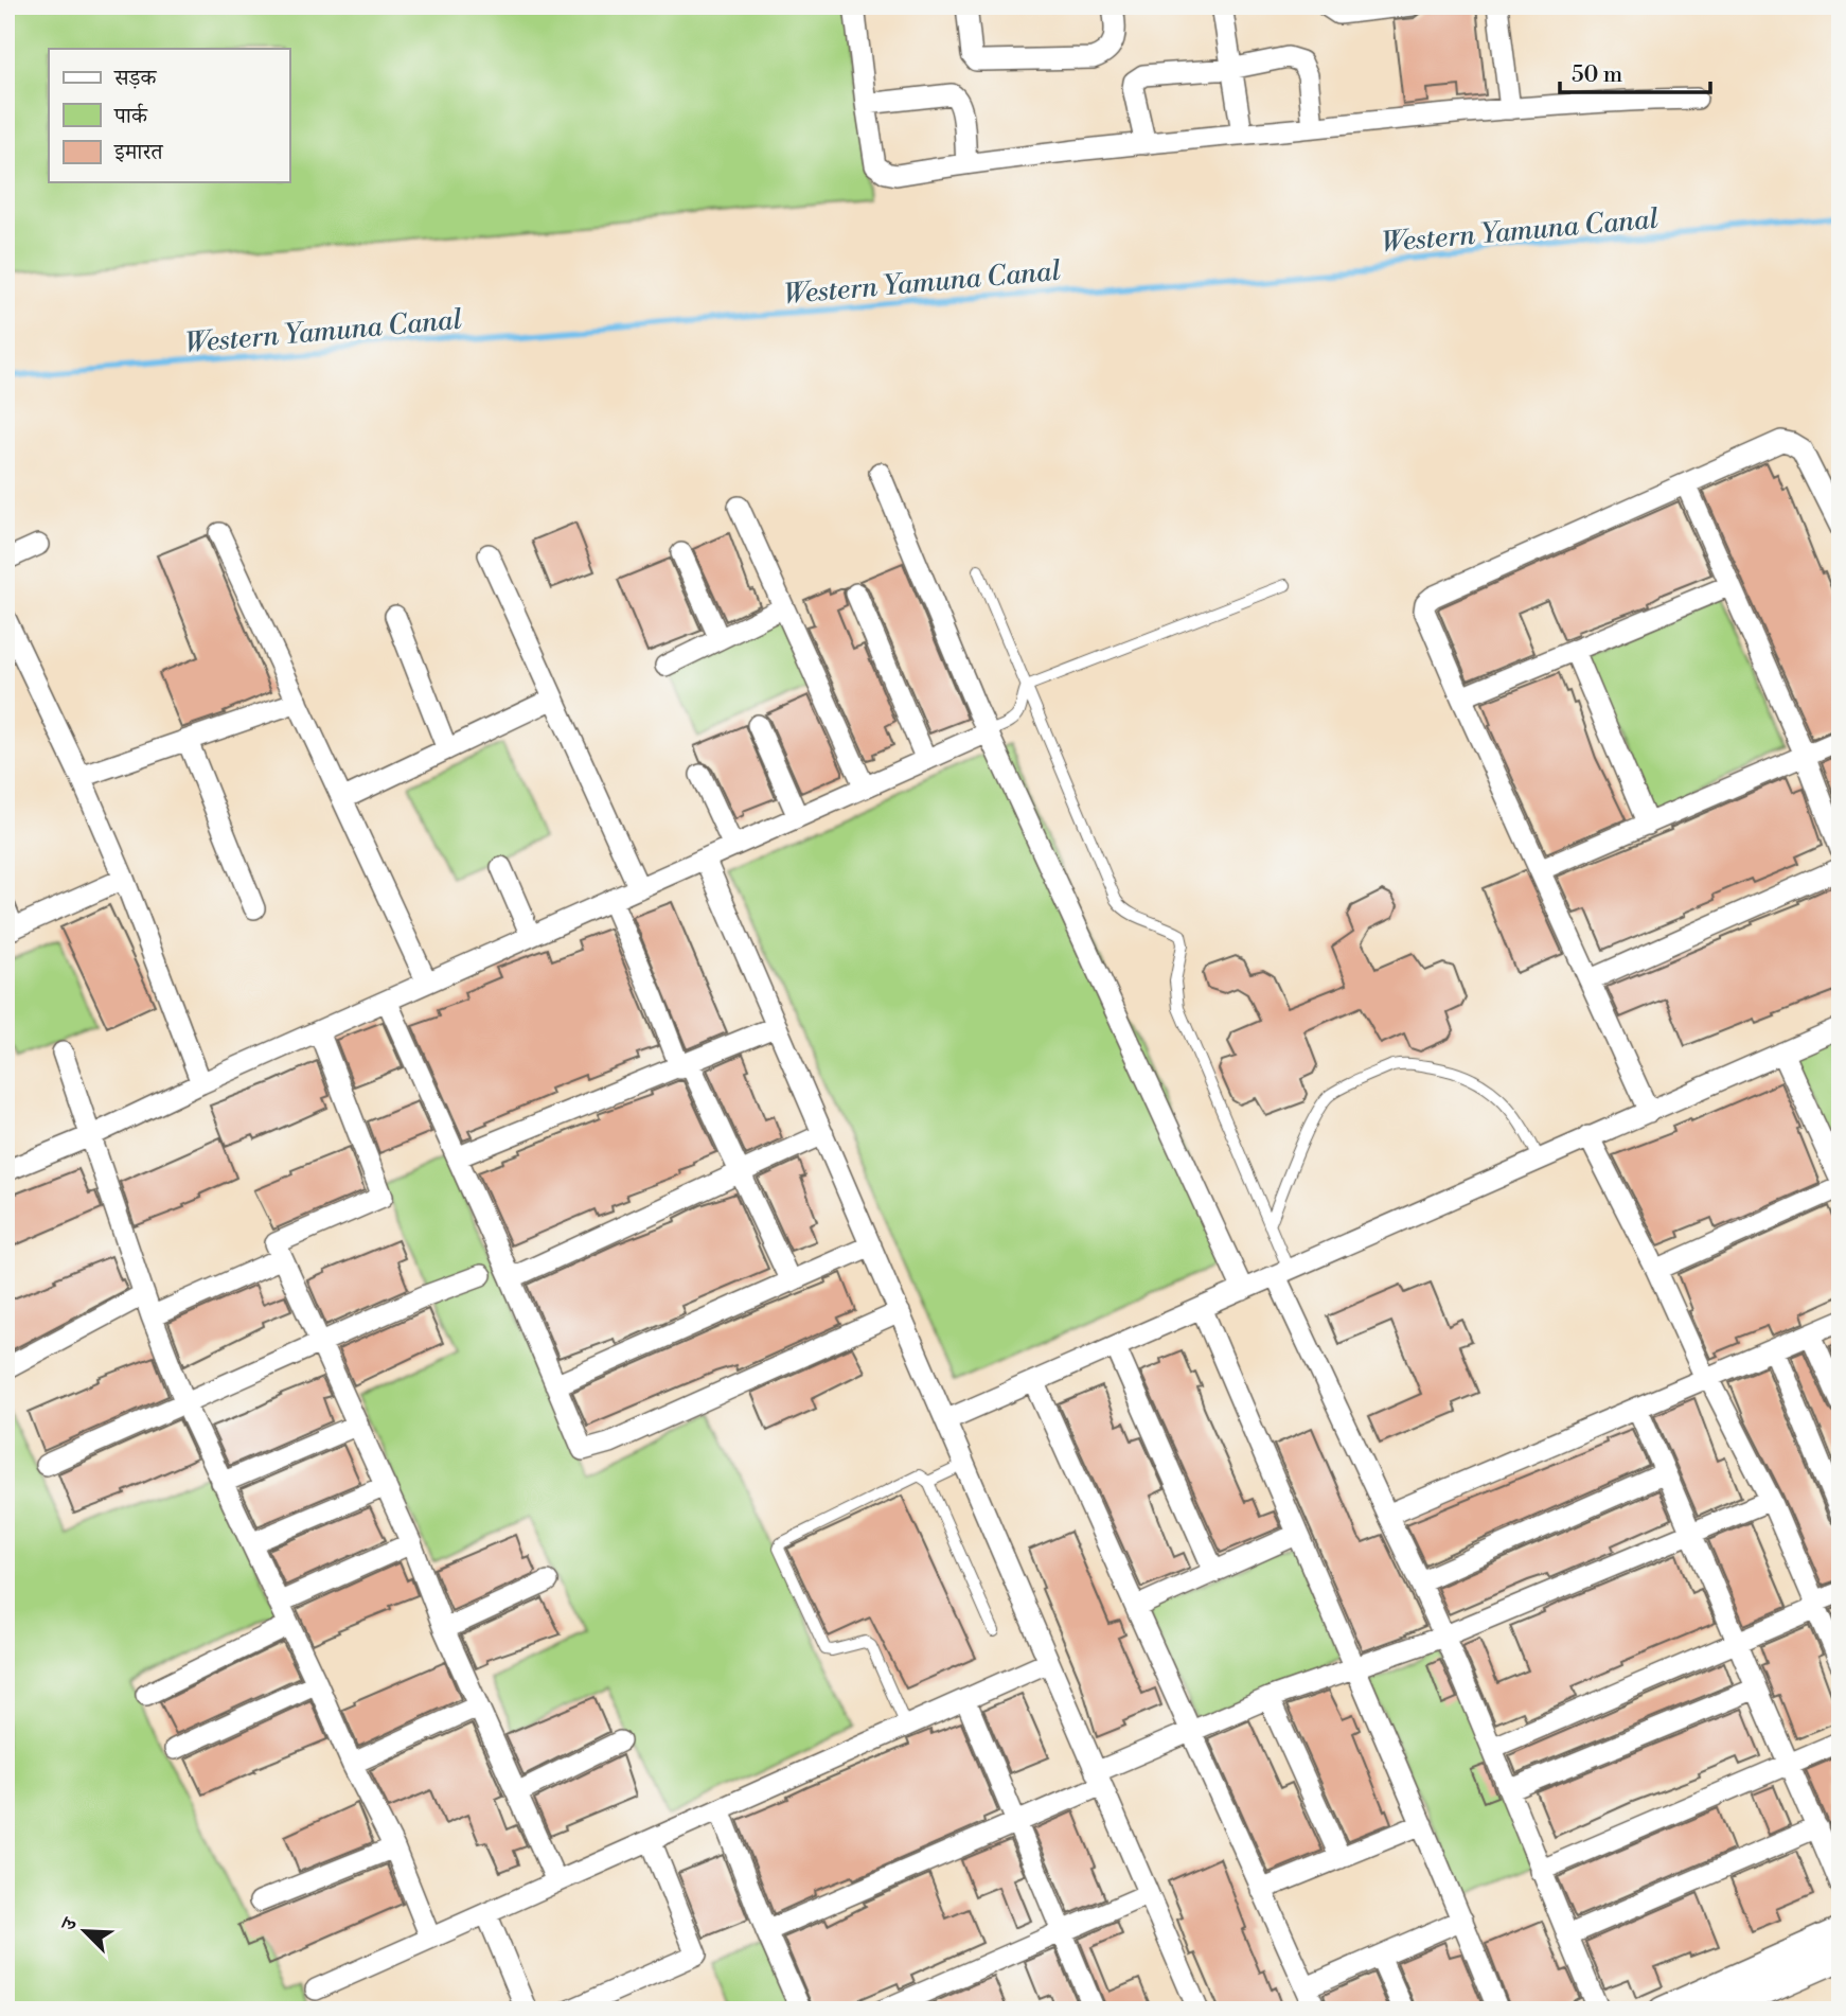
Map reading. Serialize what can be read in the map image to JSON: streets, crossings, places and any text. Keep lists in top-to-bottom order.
{
  "water": ["Western Yamuna Canal"],
  "legend": ["सड़क", "पार्क", "इमारत"],
  "scale_bar": "50 m",
  "north": "top left"
}
